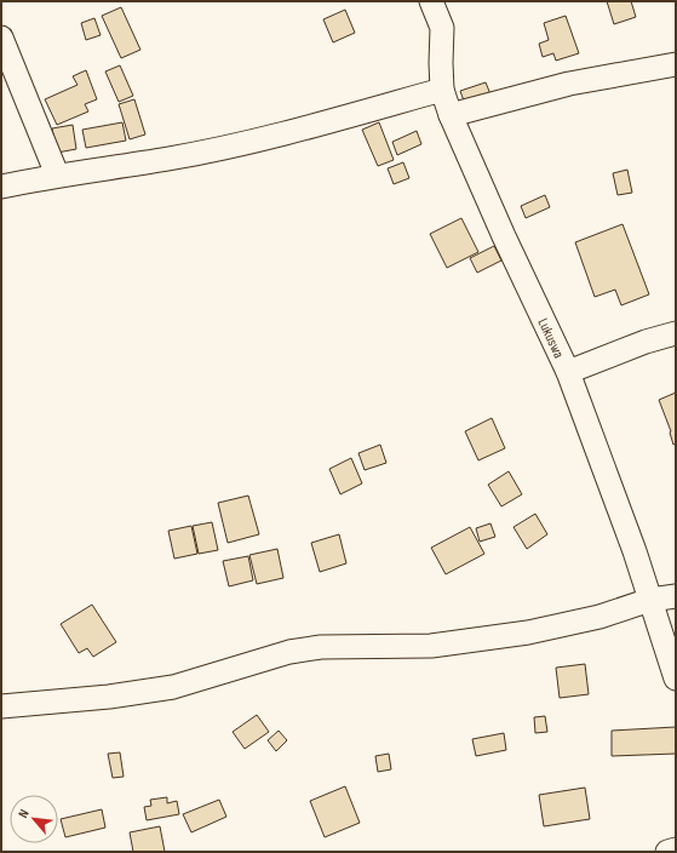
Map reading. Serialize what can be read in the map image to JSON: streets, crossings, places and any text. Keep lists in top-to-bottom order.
{
  "streets": {
    "street": ["Lukuswa"]
  },
  "north": "top left"
}
